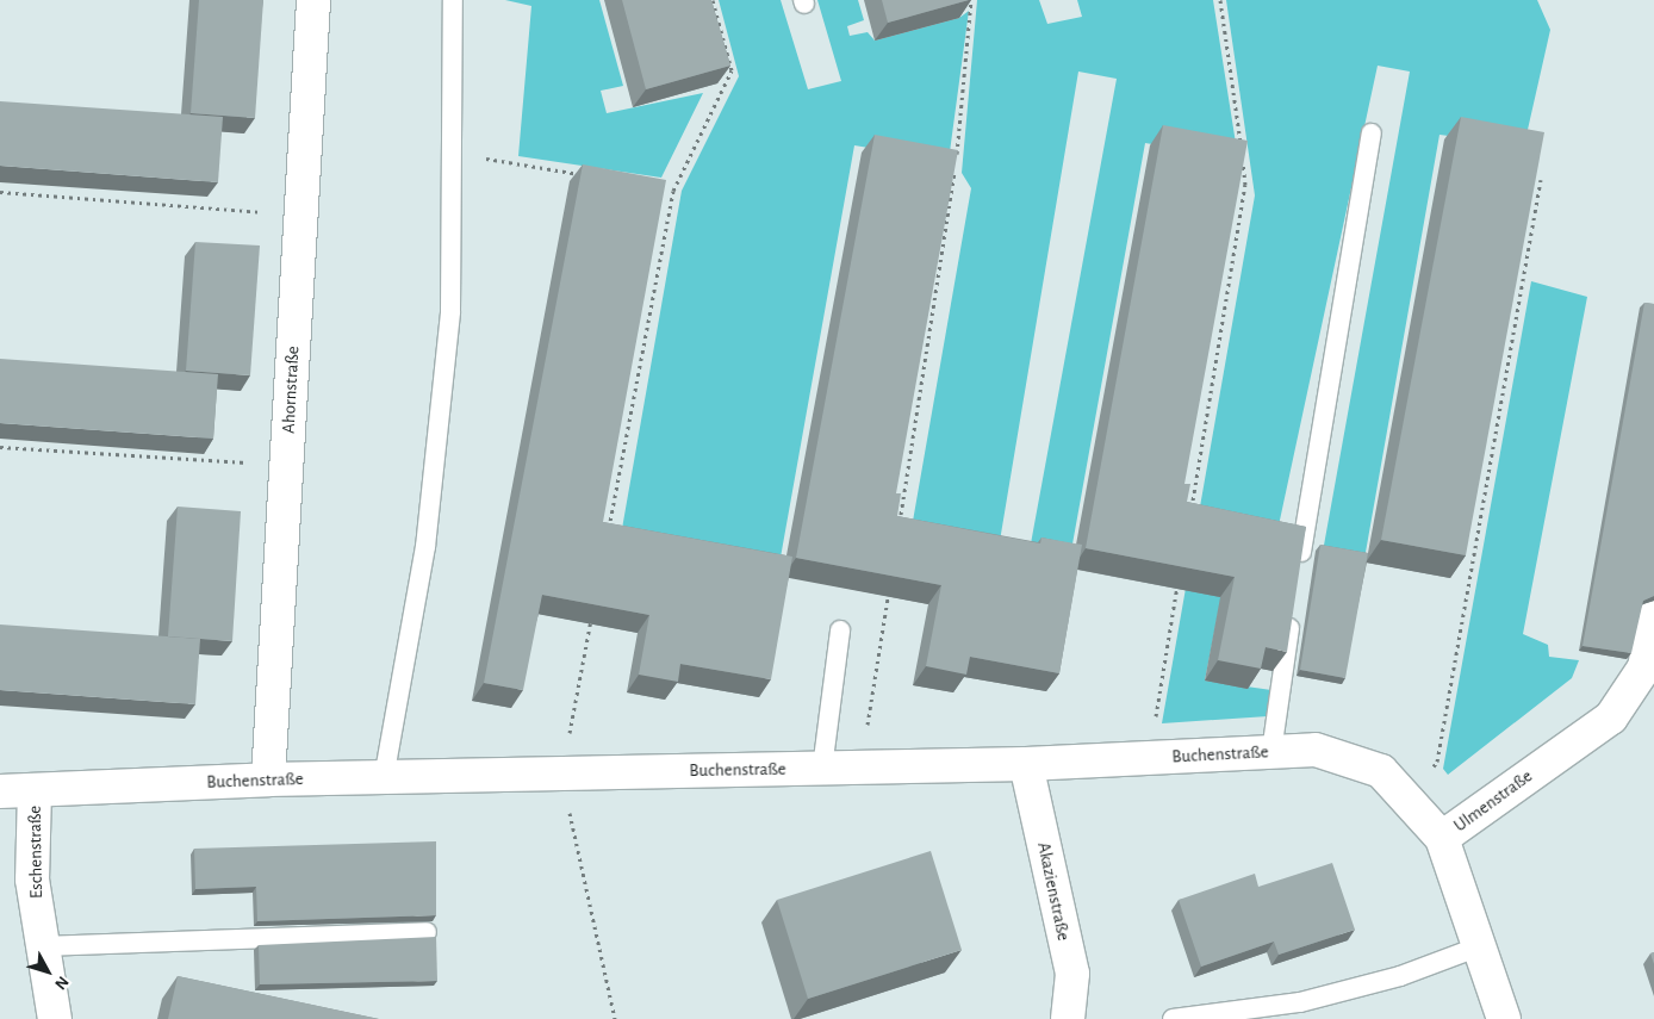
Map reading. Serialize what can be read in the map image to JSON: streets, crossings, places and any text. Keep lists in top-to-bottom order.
{
  "streets": {
    "street": [
      "Ahornstraße",
      "Buchenstraße",
      "Ulmenstraße",
      "Eschenstraße",
      "Akazienstraße"
    ]
  },
  "crossings": [
    ["Ahornstraße", "Buchenstraße"],
    ["Buchenstraße", "Ulmenstraße"],
    ["Buchenstraße", "Eschenstraße"],
    ["Buchenstraße", "Akazienstraße"]
  ],
  "north": "bottom right"
}
